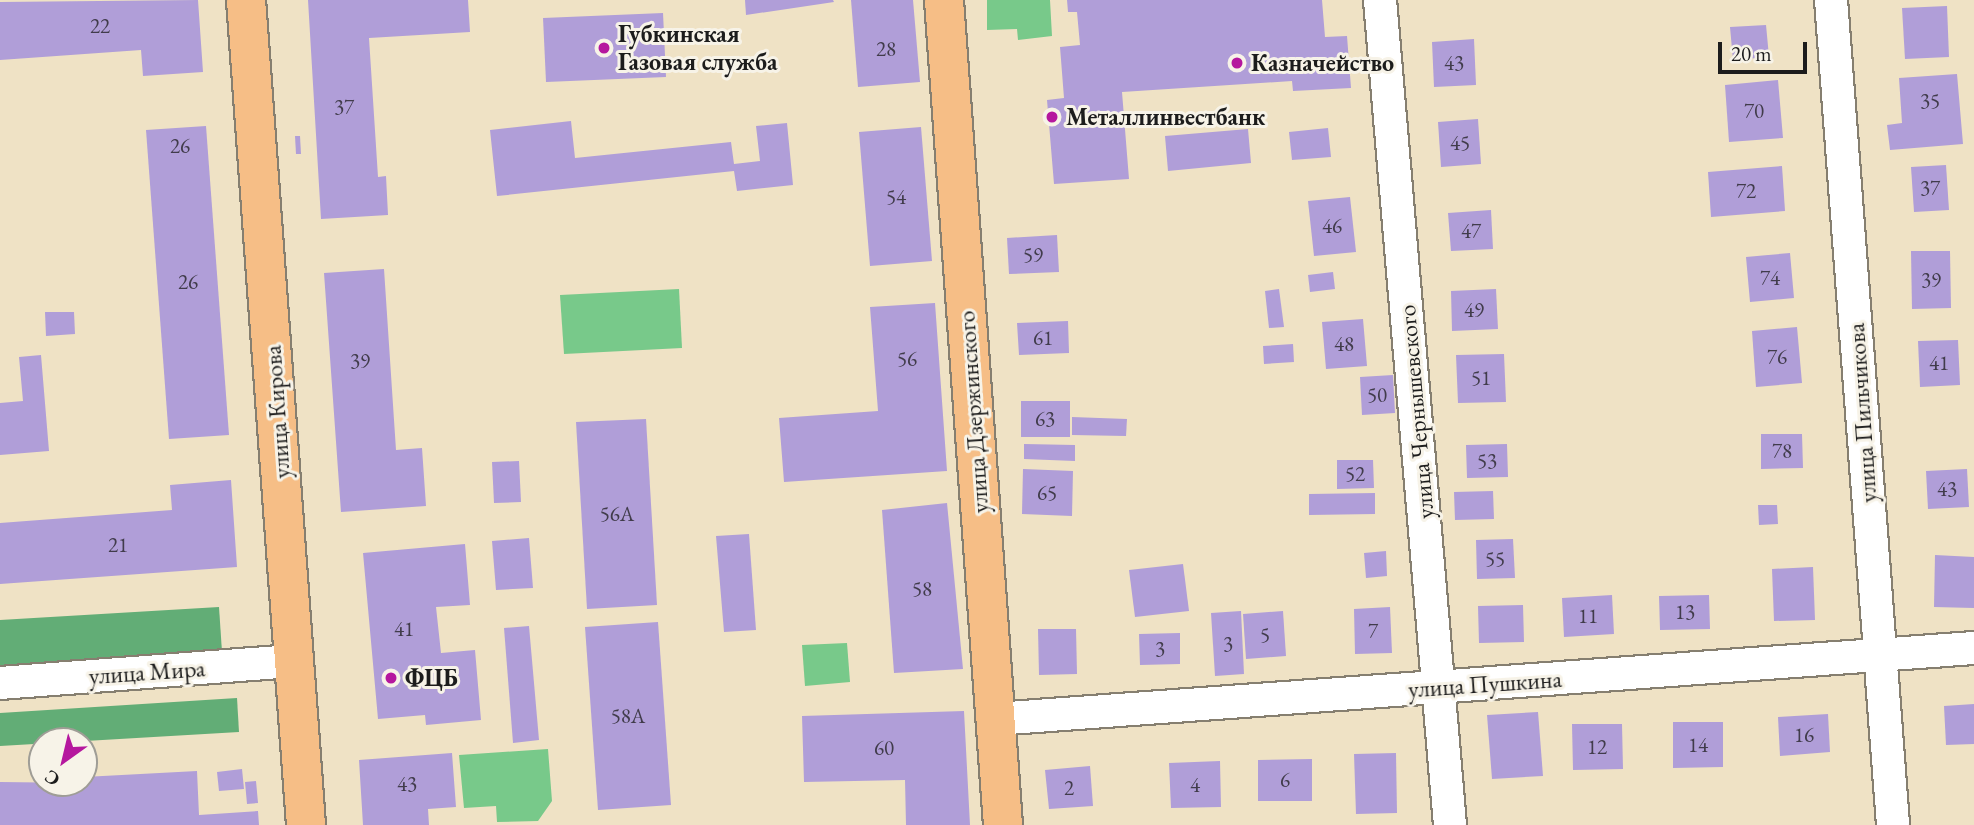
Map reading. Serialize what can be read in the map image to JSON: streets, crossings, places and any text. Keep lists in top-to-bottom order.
{
  "streets": {
    "main road": ["улица Кирова", "улица Дзержинского"],
    "street": [
      "улица Чернышевского",
      "улица Пильчикова",
      "улица Мира",
      "улица Пушкина"
    ]
  },
  "crossings": [
    ["улица Кирова", "улица Мира"],
    ["улица Дзержинского", "улица Пушкина"],
    ["улица Чернышевского", "улица Пушкина"],
    ["улица Пильчикова", "улица Пушкина"]
  ],
  "places": [
    "Губкинская Газовая служба",
    "Казначейство",
    "Металлинвестбанк",
    "ФЦБ"
  ],
  "house_numbers": [
    "22",
    "28",
    "43",
    "35",
    "37",
    "70",
    "45",
    "26",
    "37",
    "72",
    "54",
    "46",
    "47",
    "59",
    "74",
    "39",
    "26",
    "49",
    "61",
    "48",
    "76",
    "56",
    "39",
    "41",
    "51",
    "50",
    "63",
    "78",
    "53",
    "52",
    "43",
    "65",
    "56А",
    "21",
    "55",
    "58",
    "13",
    "11",
    "41",
    "7",
    "5",
    "3",
    "3",
    "58А",
    "16",
    "14",
    "12",
    "60",
    "6",
    "43",
    "4",
    "2"
  ],
  "scale_bar": "20 m",
  "north": "bottom left"
}
